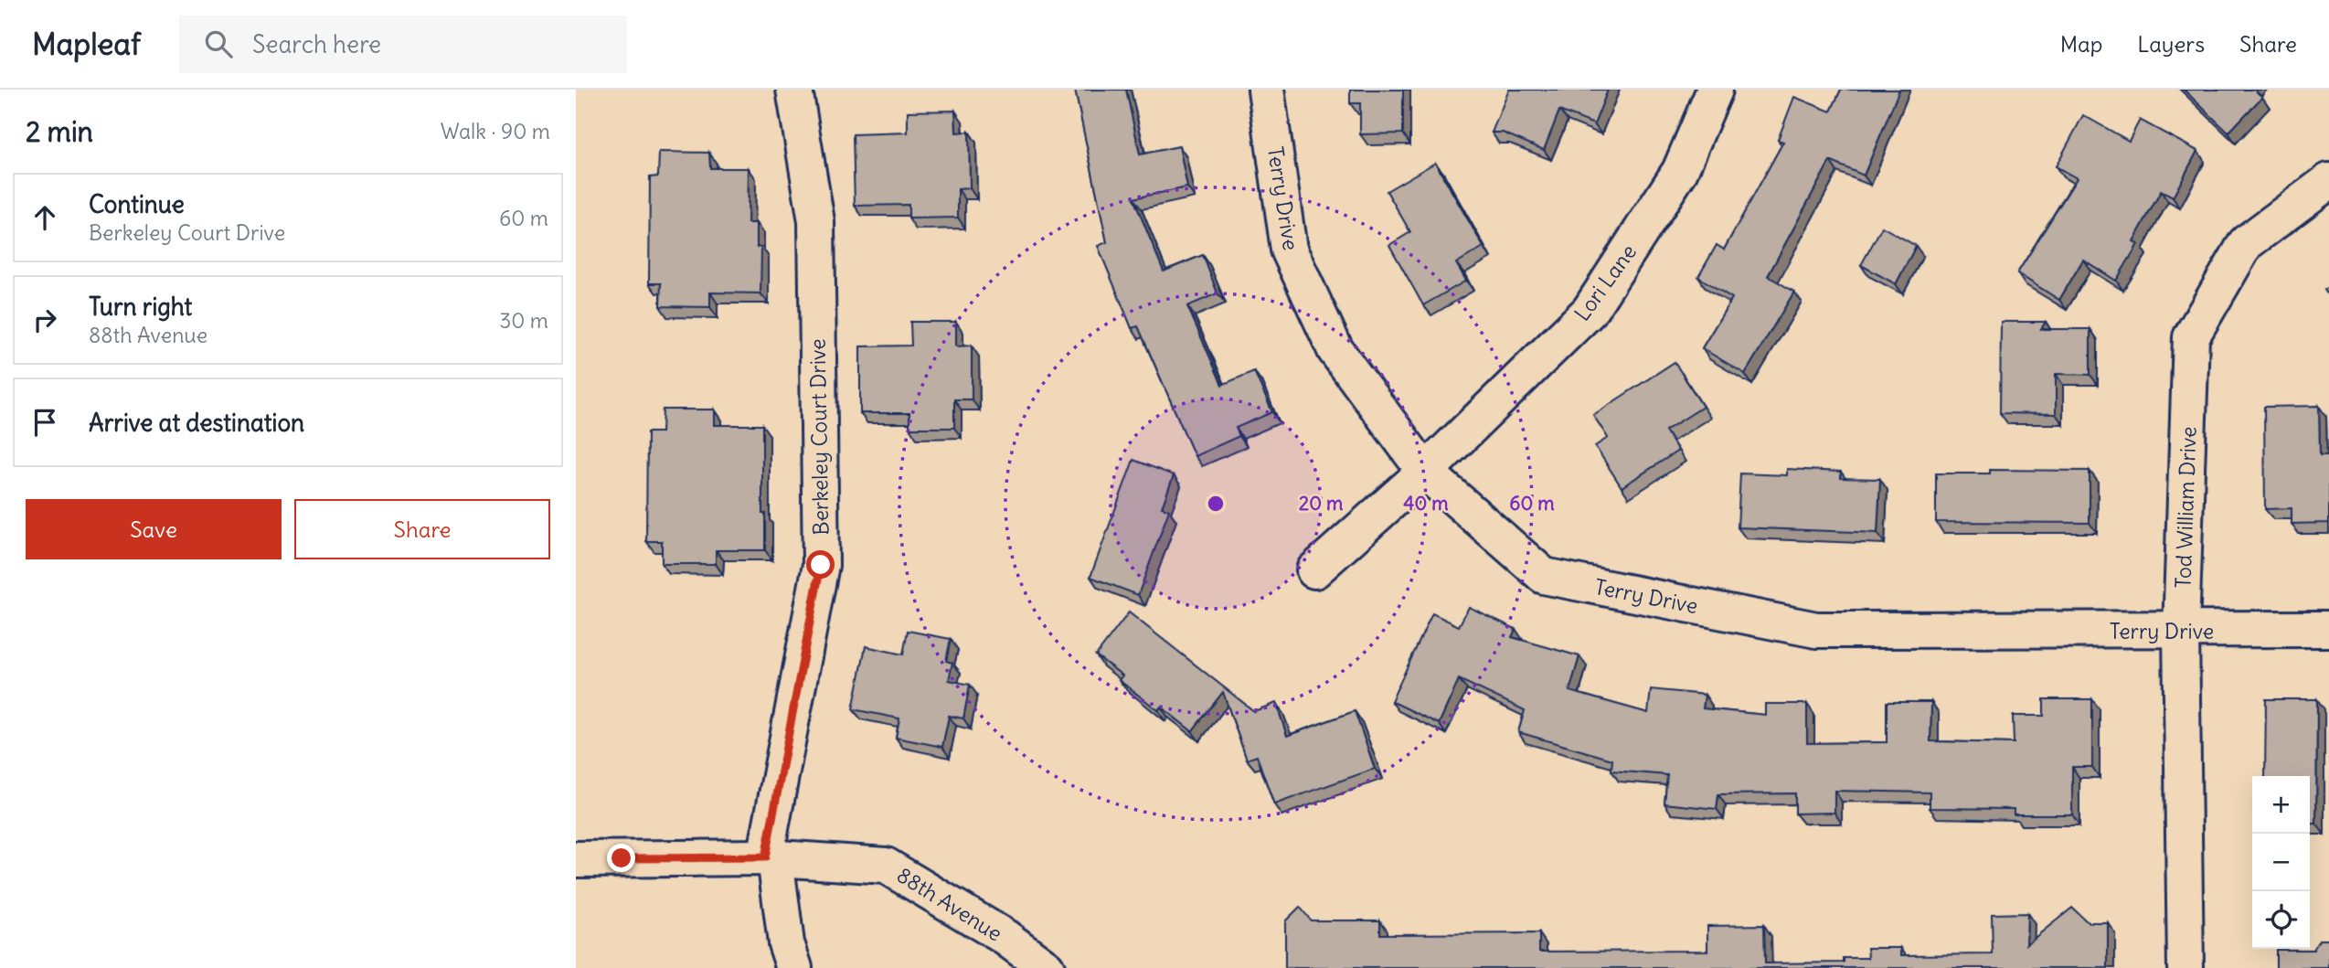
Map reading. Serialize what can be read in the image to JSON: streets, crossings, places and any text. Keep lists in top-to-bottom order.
{
  "streets": {
    "street": [
      "Terry Drive",
      "Lori Lane",
      "Berkeley Court Drive",
      "Tod William Drive",
      "88th Avenue"
    ]
  },
  "crossings": [
    ["Terry Drive", "Lori Lane"],
    ["Terry Drive", "Tod William Drive"],
    ["Berkeley Court Drive", "88th Avenue"]
  ],
  "page": {
    "header": "Mapleaf",
    "search": "Search here",
    "nav": ["Map", "Layers", "Share"],
    "heading": ["2 min", "Walk · 90 m"],
    "list": [
      ["Continue", "Berkeley Court Drive", "60 m"],
      ["Turn right", "88th Avenue", "30 m"],
      "Arrive at destination"
    ],
    "buttons": ["Save", "Share"],
    "map_buttons": ["+", "−"]
  },
  "rings": ["20 m", "40 m", "60 m"]
}
